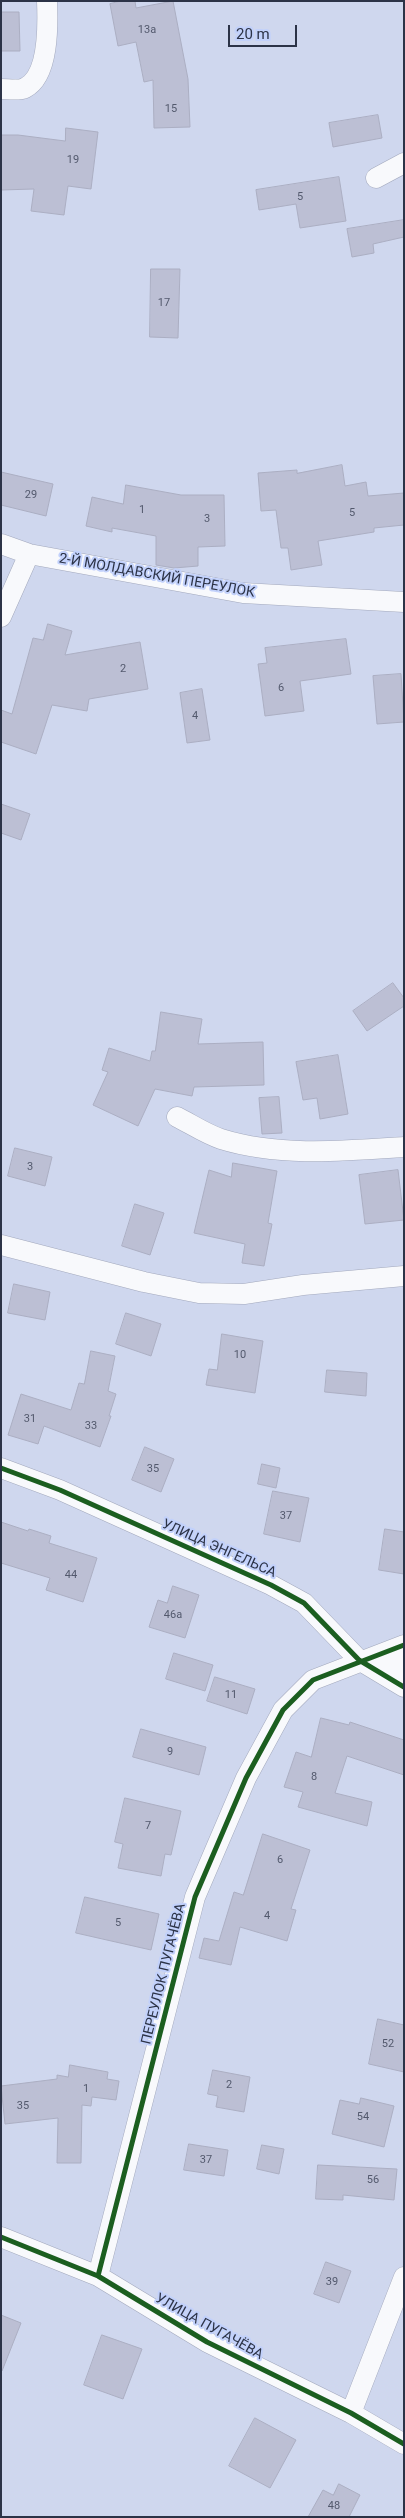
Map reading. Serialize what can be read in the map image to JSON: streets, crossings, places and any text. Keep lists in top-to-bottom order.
{
  "streets": {
    "street": [
      "2-Й МОЛДАВСКИЙ ПЕРЕУЛОК",
      "УЛИЦА ЭНГЕЛЬСА",
      "ПЕРЕУЛОК ПУГАЧЁВА",
      "УЛИЦА ПУГАЧЁВА"
    ]
  },
  "crossings": [
    ["УЛИЦА ЭНГЕЛЬСА", "ПЕРЕУЛОК ПУГАЧЁВА"],
    ["ПЕРЕУЛОК ПУГАЧЁВА", "УЛИЦА ПУГАЧЁВА"]
  ],
  "house_numbers": [
    "13а",
    "15",
    "19",
    "5",
    "17",
    "29",
    "1",
    "5",
    "3",
    "2",
    "6",
    "4",
    "3",
    "10",
    "31",
    "33",
    "35",
    "37",
    "44",
    "46а",
    "11",
    "9",
    "8",
    "7",
    "6",
    "4",
    "5",
    "52",
    "2",
    "1",
    "35",
    "54",
    "37",
    "56",
    "39",
    "48"
  ],
  "scale_bar": "20 m"
}
